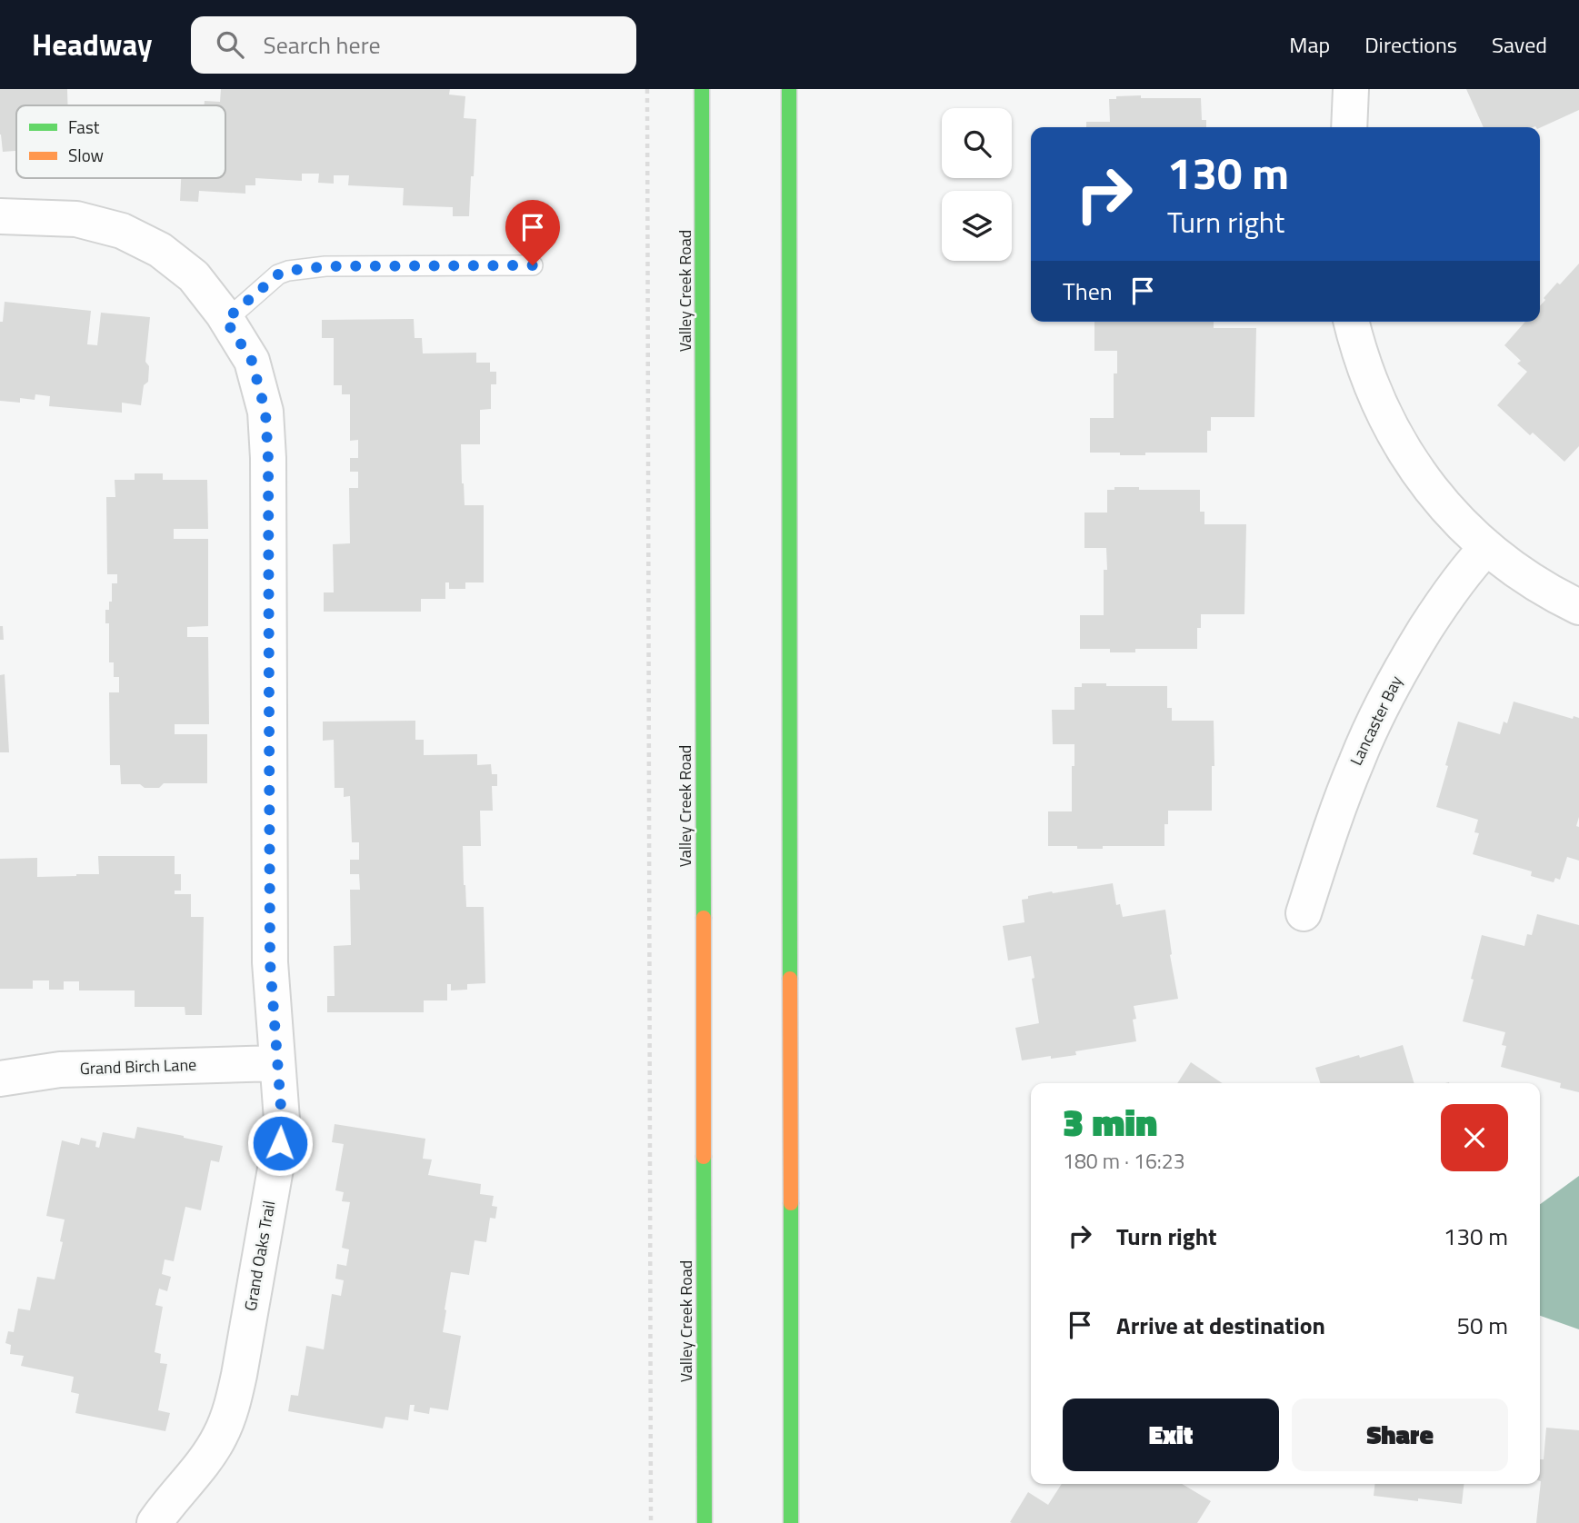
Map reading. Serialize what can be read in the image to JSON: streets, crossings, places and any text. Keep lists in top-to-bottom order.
{
  "streets": {
    "main road": ["Valley Creek Road"],
    "street": ["Lancaster Bay", "Grand Birch Lane", "Grand Oaks Trail"]
  },
  "crossings": [
    ["Grand Birch Lane", "Grand Oaks Trail"]
  ],
  "legend": ["Fast", "Slow"],
  "page": {
    "header": "Headway",
    "search": "Search here",
    "nav": ["Map", "Directions", "Saved"],
    "turn": ["130 m", "Turn right"],
    "then": "Then",
    "heading": ["3 min", "180 m · 16:23"],
    "list": [
      {
        "name": "Turn right",
        "value": "130 m"
      },
      {
        "name": "Arrive at destination",
        "value": "50 m"
      }
    ],
    "buttons": ["Exit", "Share"]
  }
}
